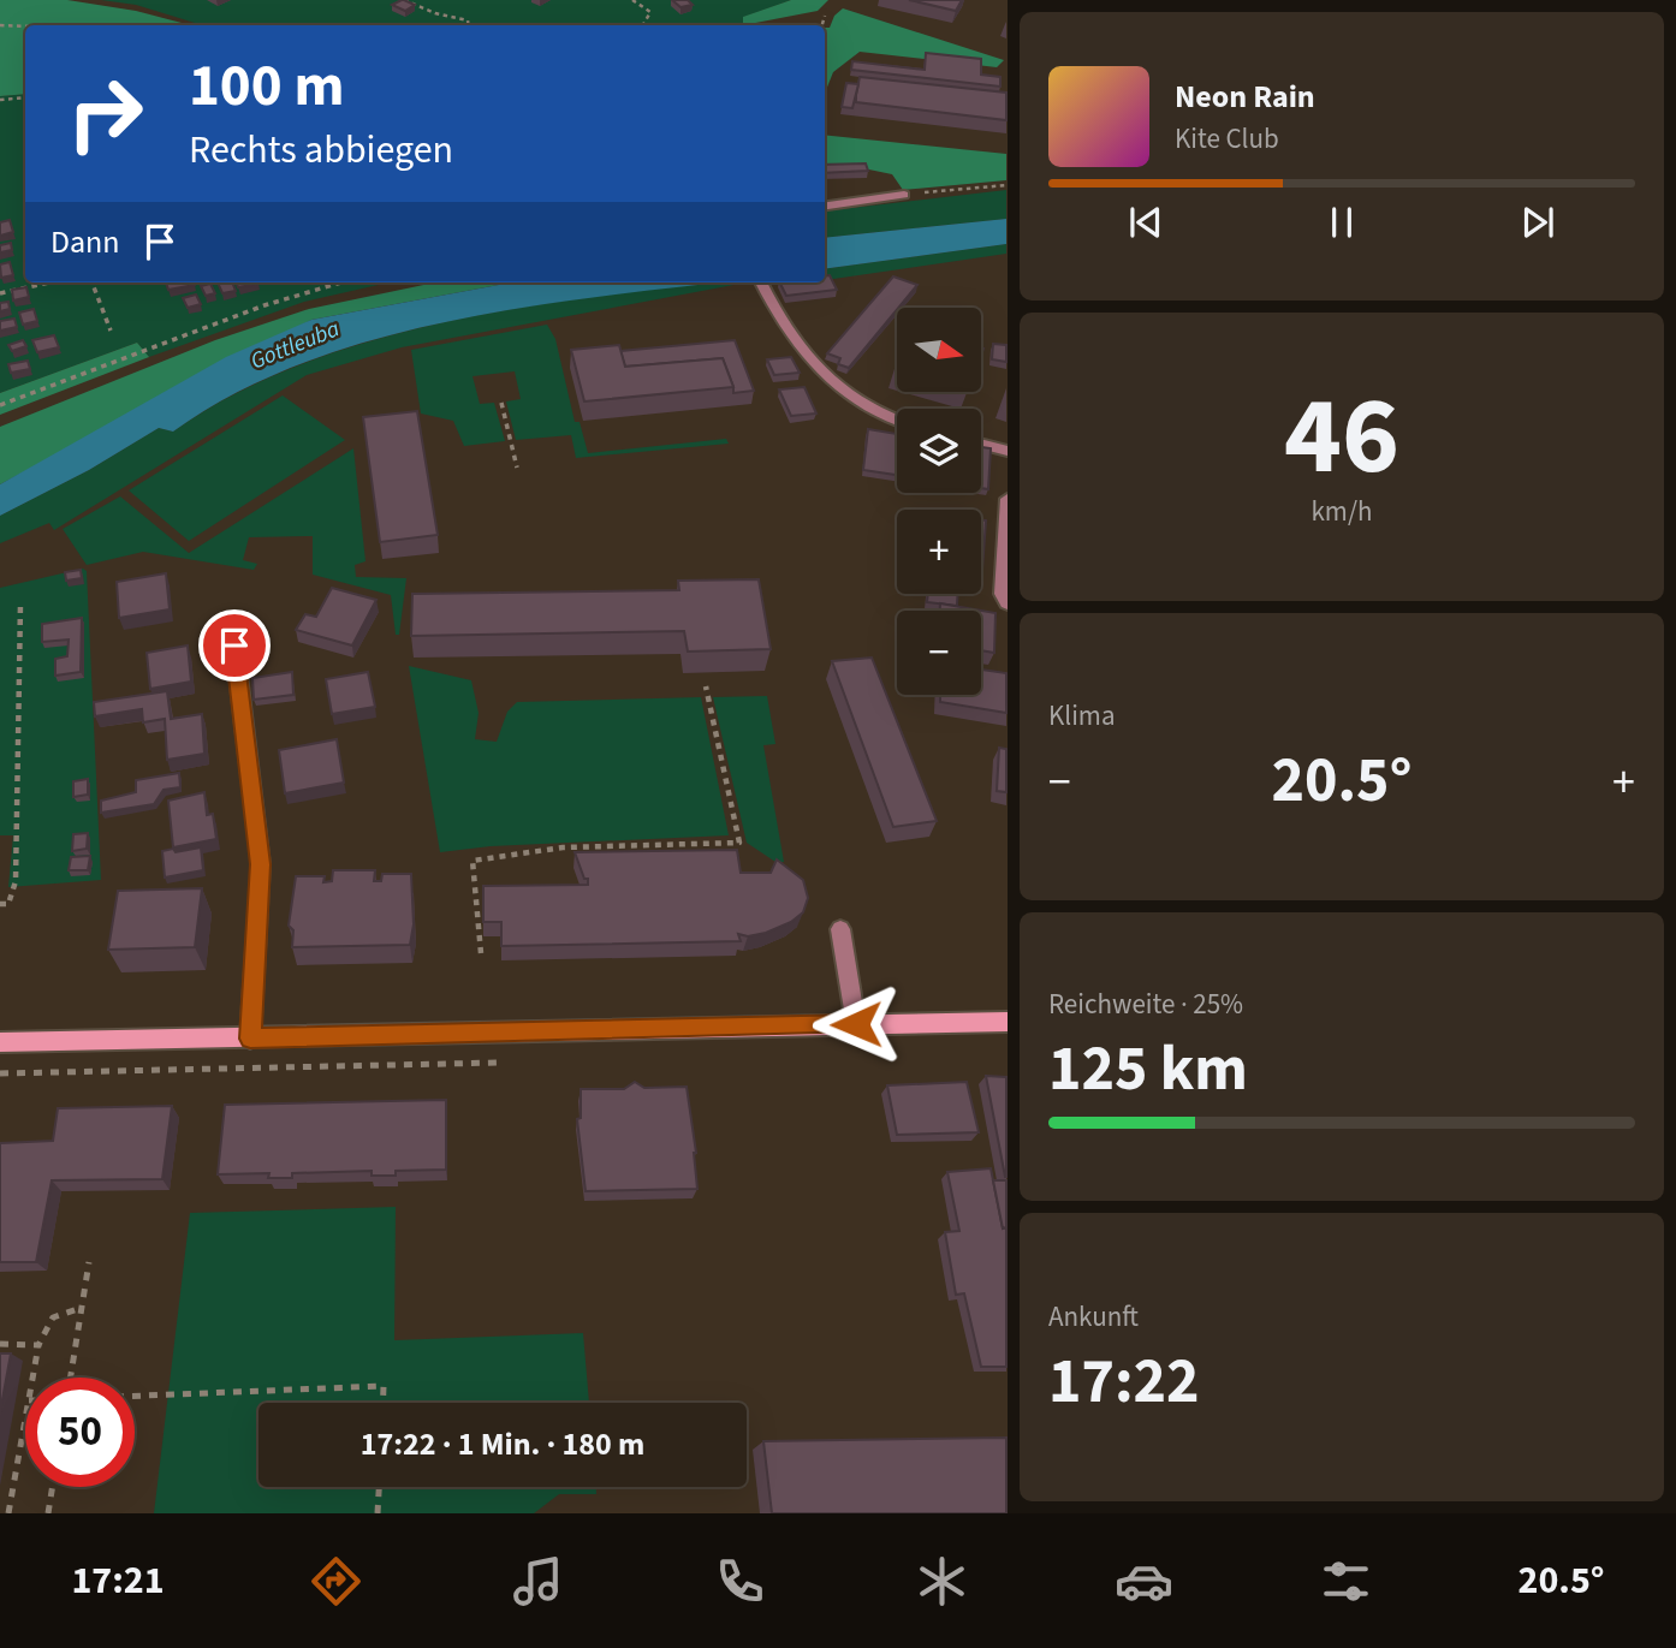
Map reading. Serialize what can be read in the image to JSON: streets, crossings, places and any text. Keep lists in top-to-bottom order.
{
  "water": ["Gottleuba"],
  "north": "right",
  "page": {
    "turn": ["100 m", "Rechts abbiegen"],
    "song": ["Neon Rain", "Kite Club"],
    "then": "Dann",
    "map_buttons": ["+", "−"],
    "tile": [
      ["46", "km/h"],
      "Klima",
      ["Reichweite · 25%", "125 km"],
      ["Ankunft", "17:22"]
    ],
    "heat": ["−", "20.5°", "+"],
    "limit": "50",
    "trip": "17:22 · 1 Min. · 180 m",
    "tabs": ["17:21", "20.5°"]
  }
}
